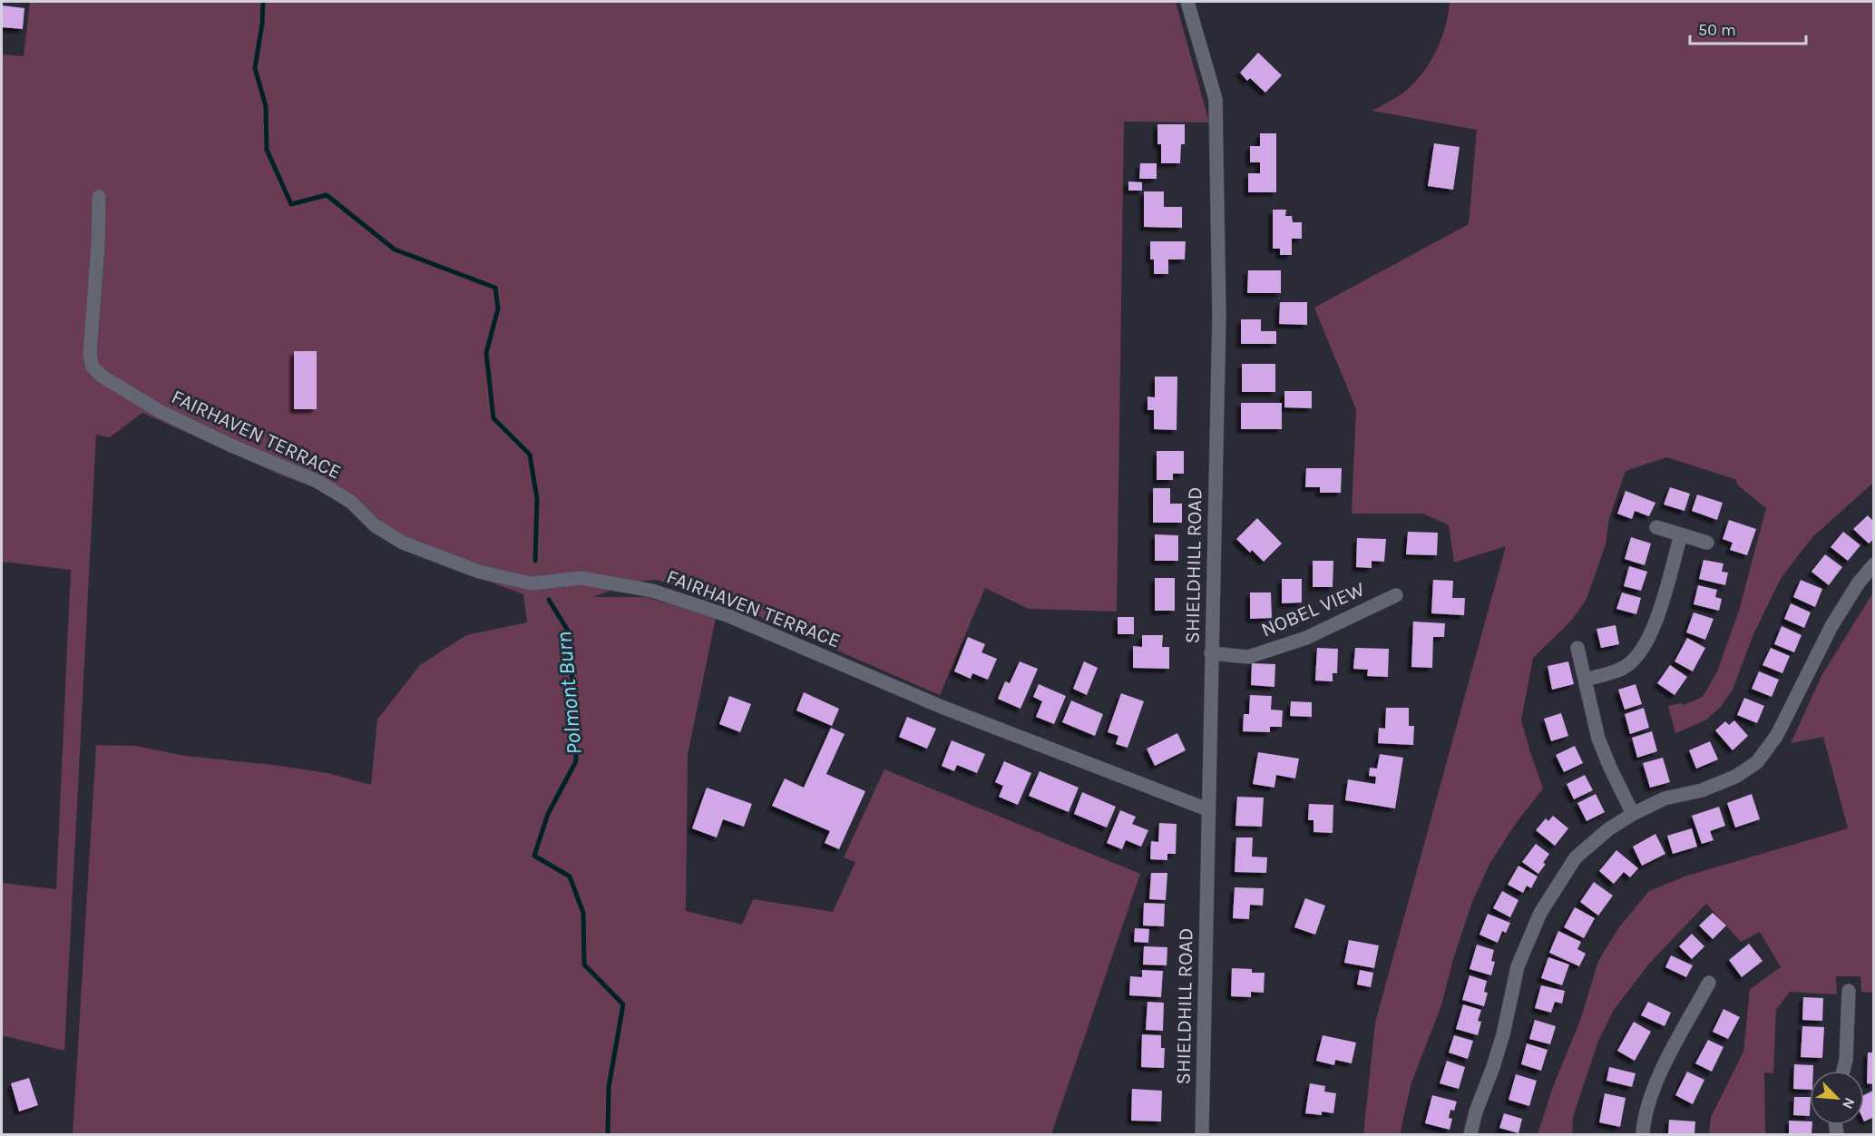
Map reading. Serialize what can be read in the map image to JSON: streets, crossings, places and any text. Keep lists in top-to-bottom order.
{
  "streets": {
    "street": ["FAIRHAVEN TERRACE", "SHIELDHILL ROAD", "NOBEL VIEW"]
  },
  "crossings": [
    ["FAIRHAVEN TERRACE", "SHIELDHILL ROAD"],
    ["SHIELDHILL ROAD", "NOBEL VIEW"]
  ],
  "water": ["Polmont Burn"],
  "scale_bar": "50 m",
  "north": "bottom right"
}
